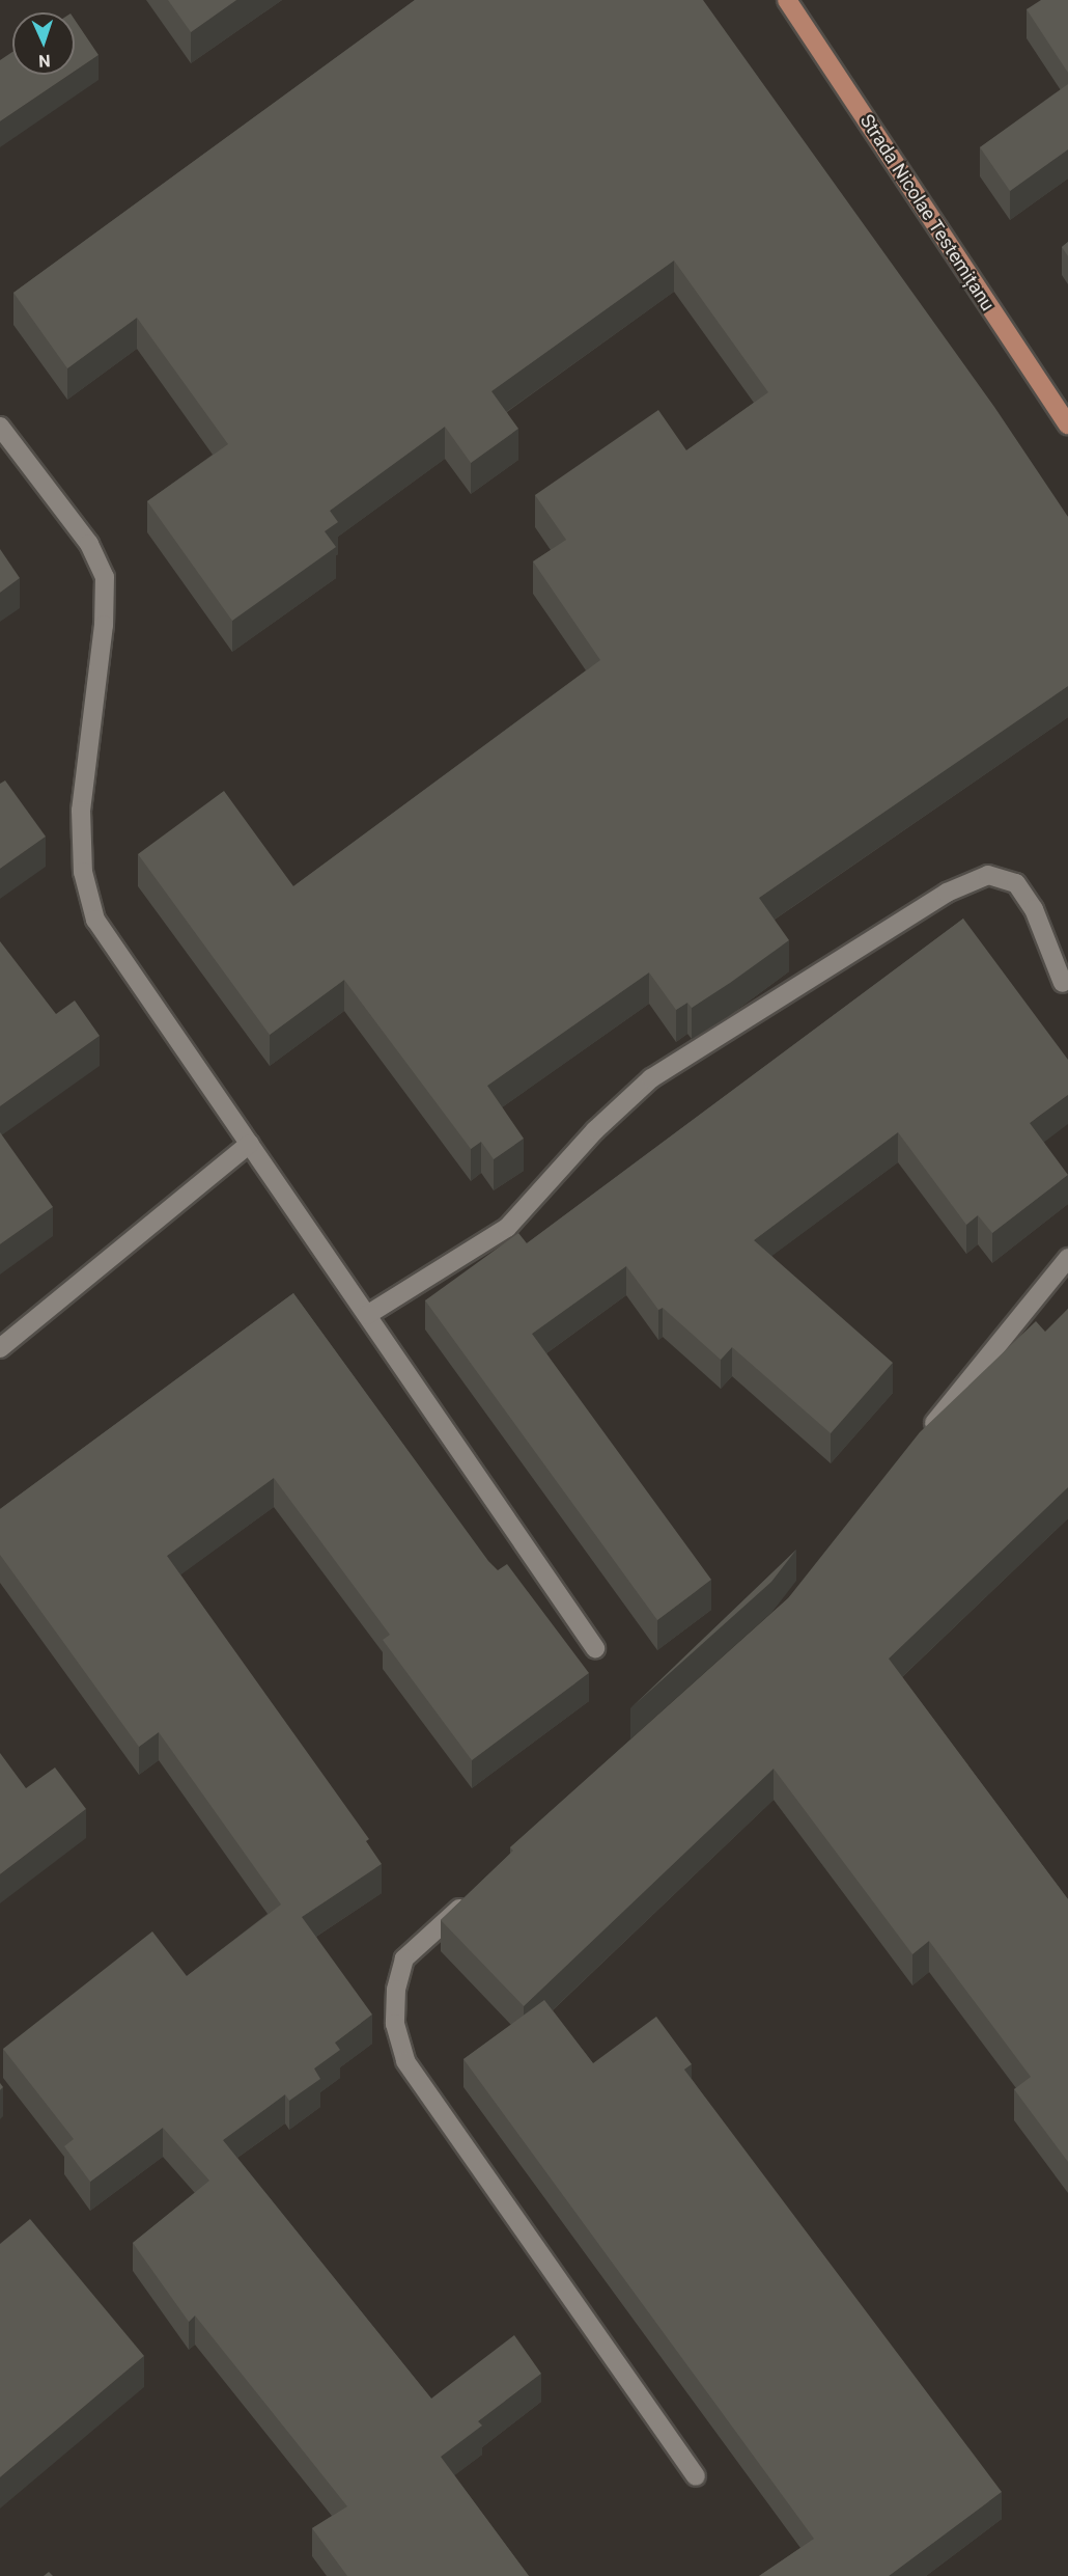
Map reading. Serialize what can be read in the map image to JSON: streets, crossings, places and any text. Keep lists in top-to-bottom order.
{
  "streets": {
    "main road": ["Strada Nicolae Testemițanu"]
  },
  "north": "bottom"
}
